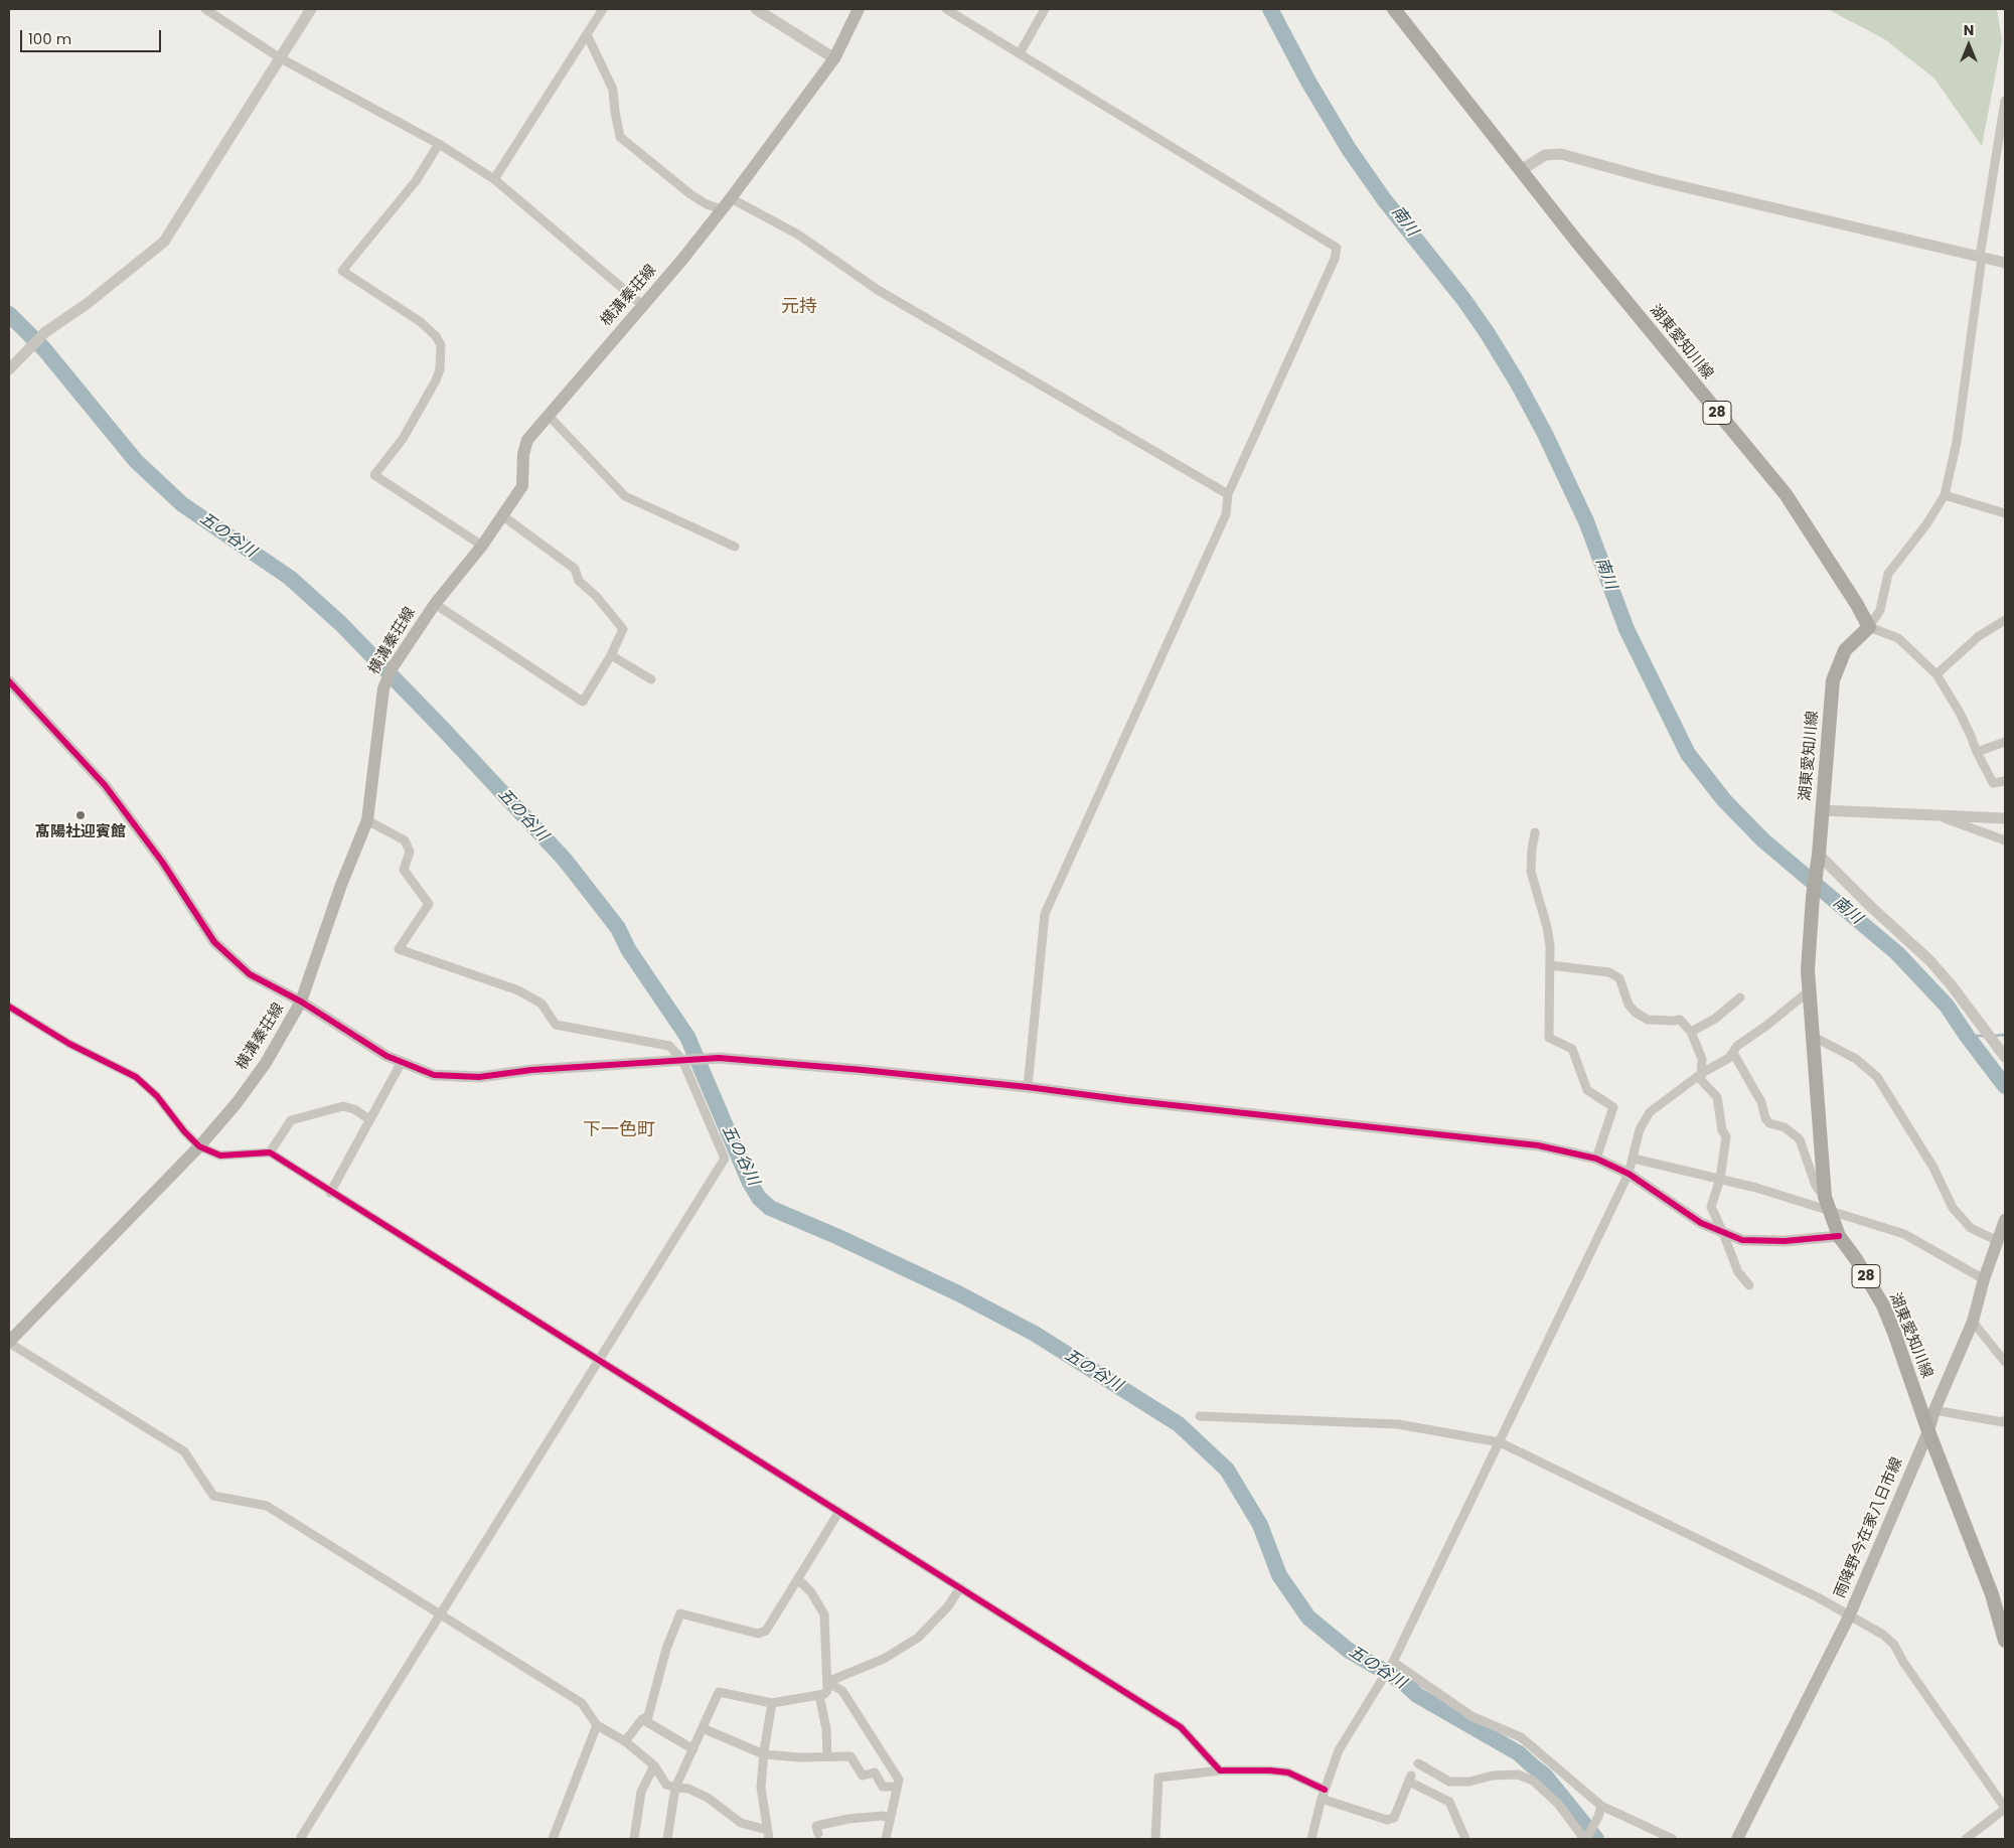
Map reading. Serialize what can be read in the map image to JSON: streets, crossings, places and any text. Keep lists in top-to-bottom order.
{
  "streets": {
    "main road": [
      "横溝秦荘線",
      "湖東愛知川線",
      "28",
      "雨降野今在家八日市線"
    ]
  },
  "crossings": [
    ["湖東愛知川線", "雨降野今在家八日市線"]
  ],
  "districts": ["元持", "下一色町"],
  "water": ["南川", "五の谷川"],
  "places": ["髙陽社迎賓館"],
  "scale_bar": "100 m",
  "north": "top"
}
